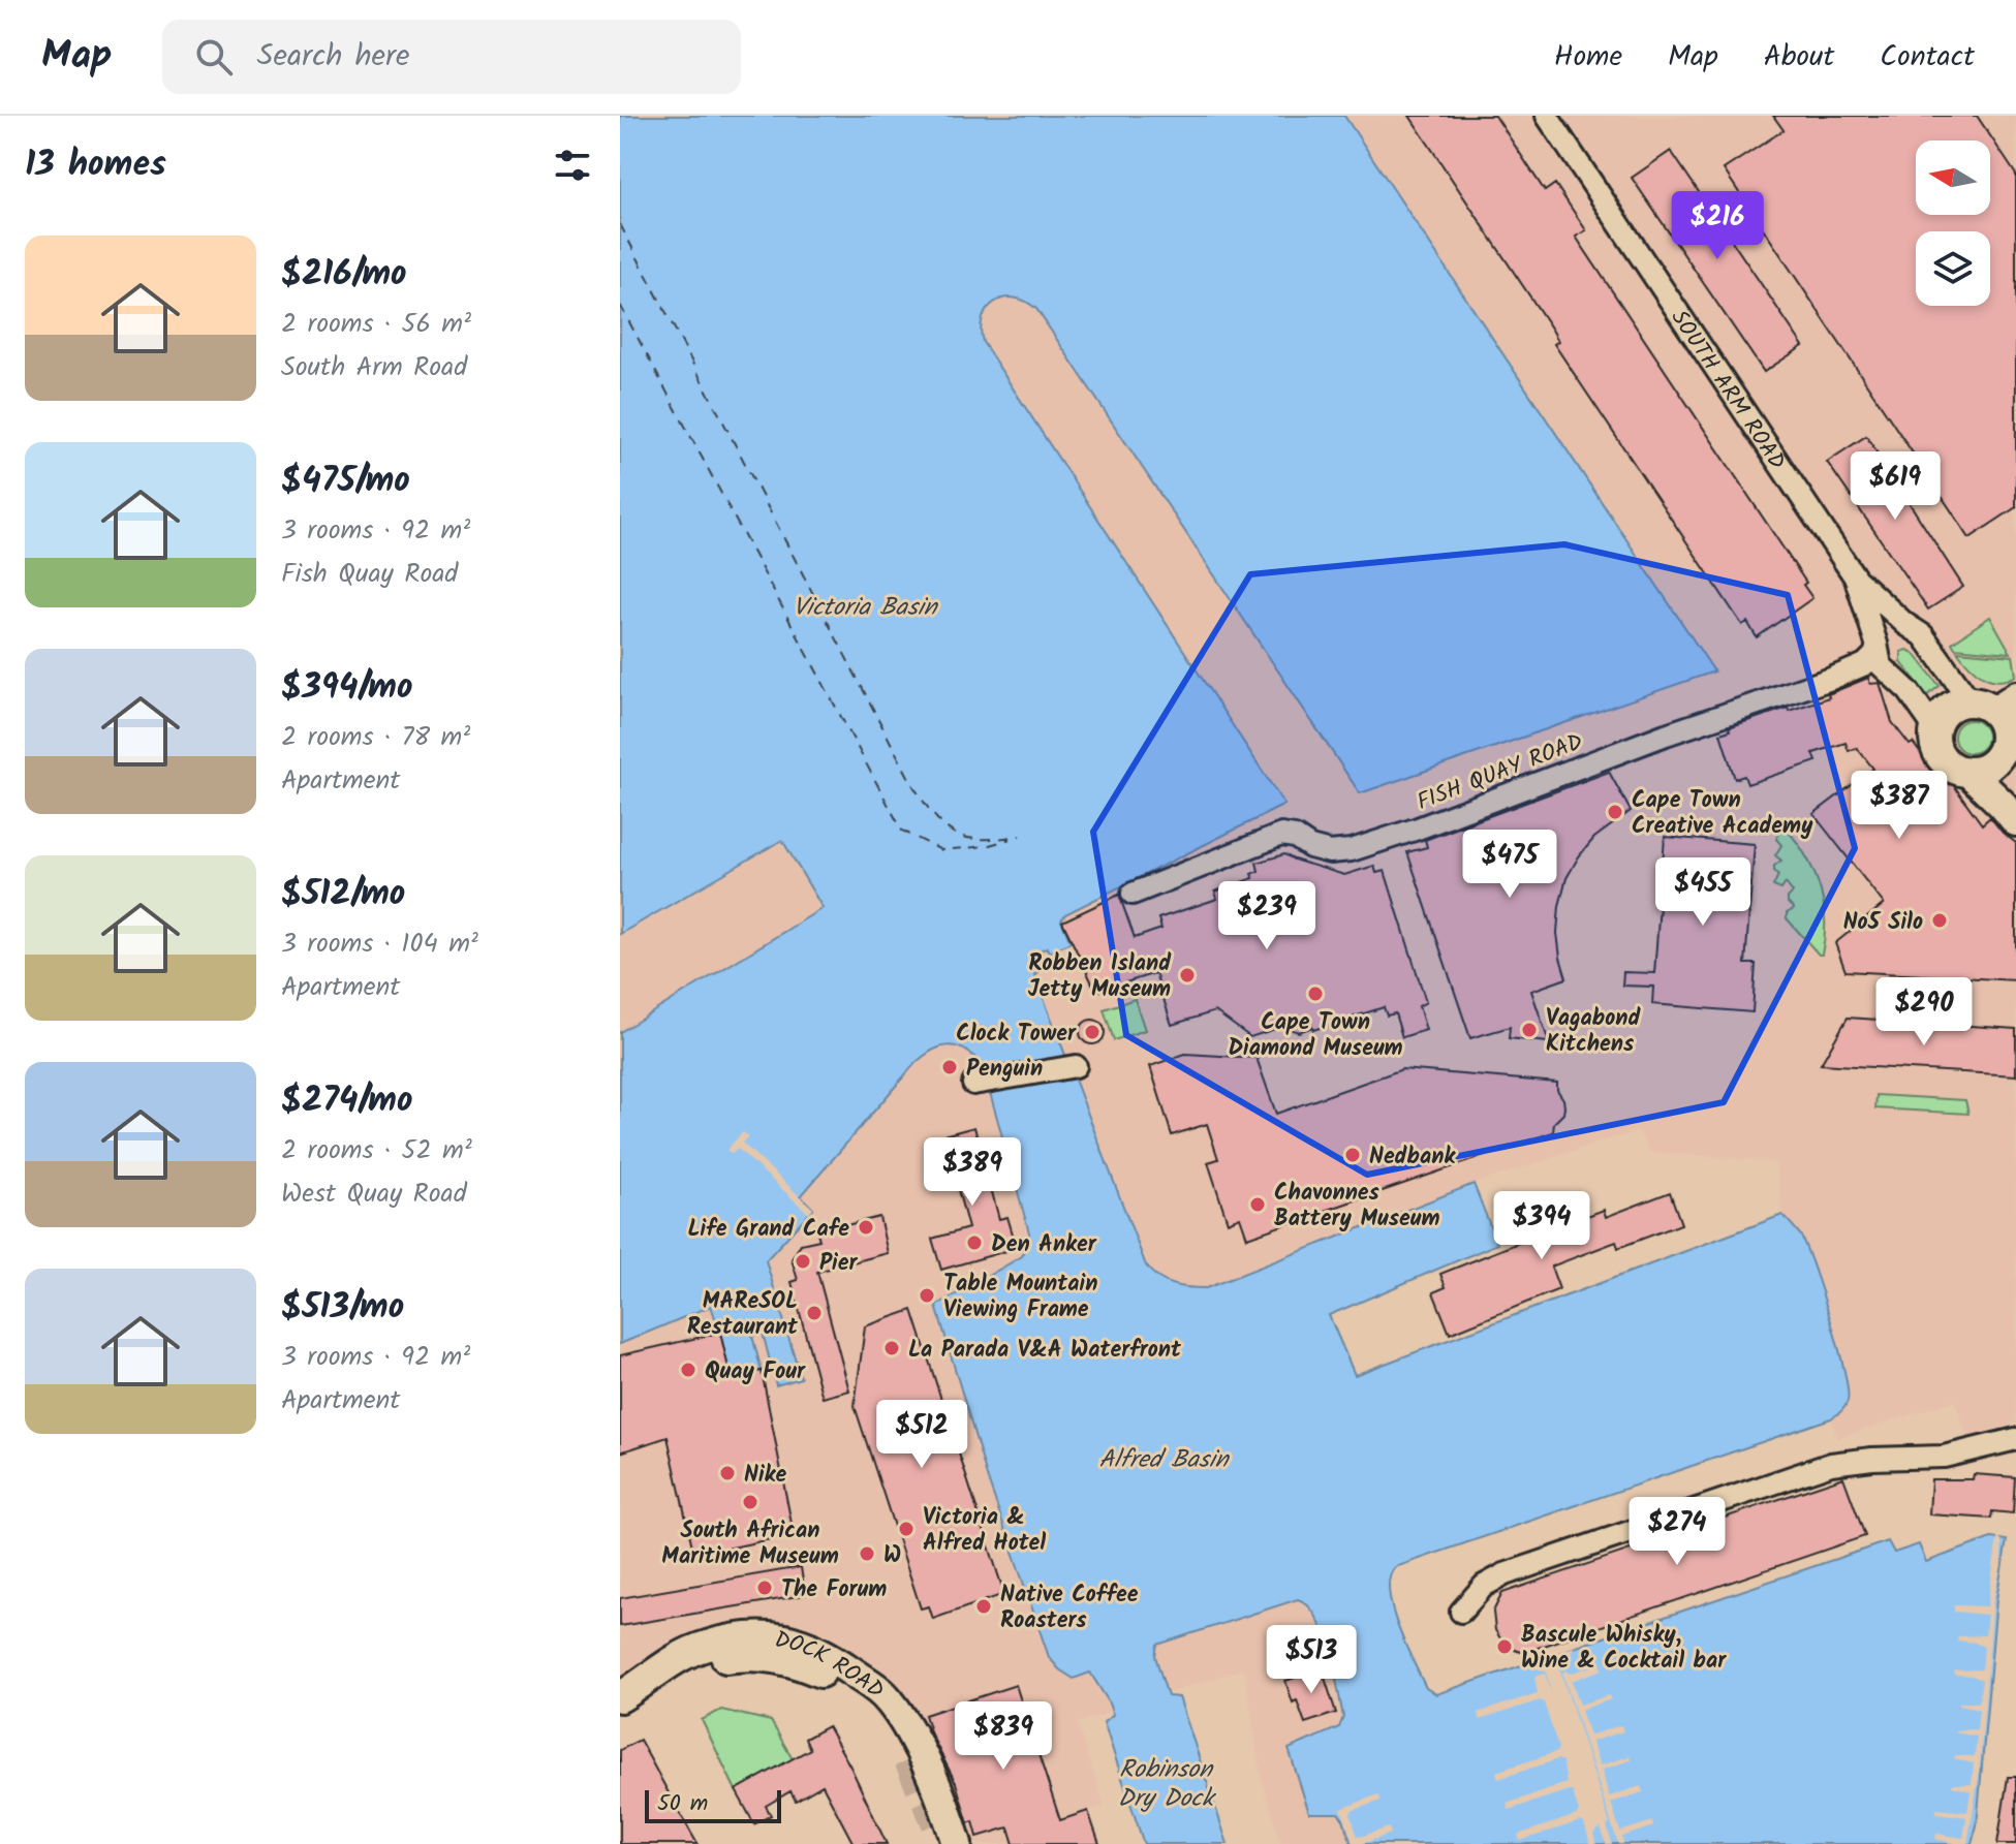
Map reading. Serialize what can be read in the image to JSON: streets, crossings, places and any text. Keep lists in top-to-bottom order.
{
  "streets": {
    "street": ["SOUTH ARM ROAD", "FISH QUAY ROAD", "DOCK ROAD"]
  },
  "crossings": [
    ["SOUTH ARM ROAD", "FISH QUAY ROAD"]
  ],
  "water": ["Victoria Basin", "Alfred Basin", "Robinson Dry Dock"],
  "places": [
    "Cape Town Creative Academy",
    "No5 Silo",
    "Robben Island Jetty Museum",
    "Cape Town Diamond Museum",
    "Vagabond Kitchens",
    "Clock Tower",
    "Penguin",
    "Nedbank",
    "Chavonnes Battery Museum",
    "Life Grand Cafe",
    "Den Anker",
    "Pier",
    "Table Mountain Viewing Frame",
    "MAReSOL Restaurant",
    "La Parada V&A Waterfront",
    "Quay Four",
    "Nike",
    "South African Maritime Museum",
    "Victoria & Alfred Hotel",
    "W",
    "The Forum",
    "Native Coffee Roasters",
    "Bascule Whisky, Wine & Cocktail bar"
  ],
  "scale_bar": "50 m",
  "north": "left",
  "page": {
    "header": "Map",
    "search": "Search here",
    "nav": [
      "Home",
      "Map",
      "About",
      "Contact"
    ],
    "heading": "13 homes",
    "price": [
      "$216",
      "$619",
      "$387",
      "$475",
      "$455",
      "$239",
      "$290",
      "$389",
      "$394",
      "$512",
      "$274",
      "$513",
      "$839"
    ],
    "list": [
      {
        "name": "$216/mo",
        "note": "2 rooms · 56 m² · South Arm Road"
      },
      {
        "name": "$475/mo",
        "note": "3 rooms · 92 m² · Fish Quay Road"
      },
      {
        "name": "$394/mo",
        "note": "2 rooms · 78 m² · Apartment"
      },
      {
        "name": "$512/mo",
        "note": "3 rooms · 104 m² · Apartment"
      },
      {
        "name": "$274/mo",
        "note": "2 rooms · 52 m² · West Quay Road"
      },
      {
        "name": "$513/mo",
        "note": "3 rooms · 92 m² · Apartment"
      }
    ],
    "scale": "50 m"
  }
}
